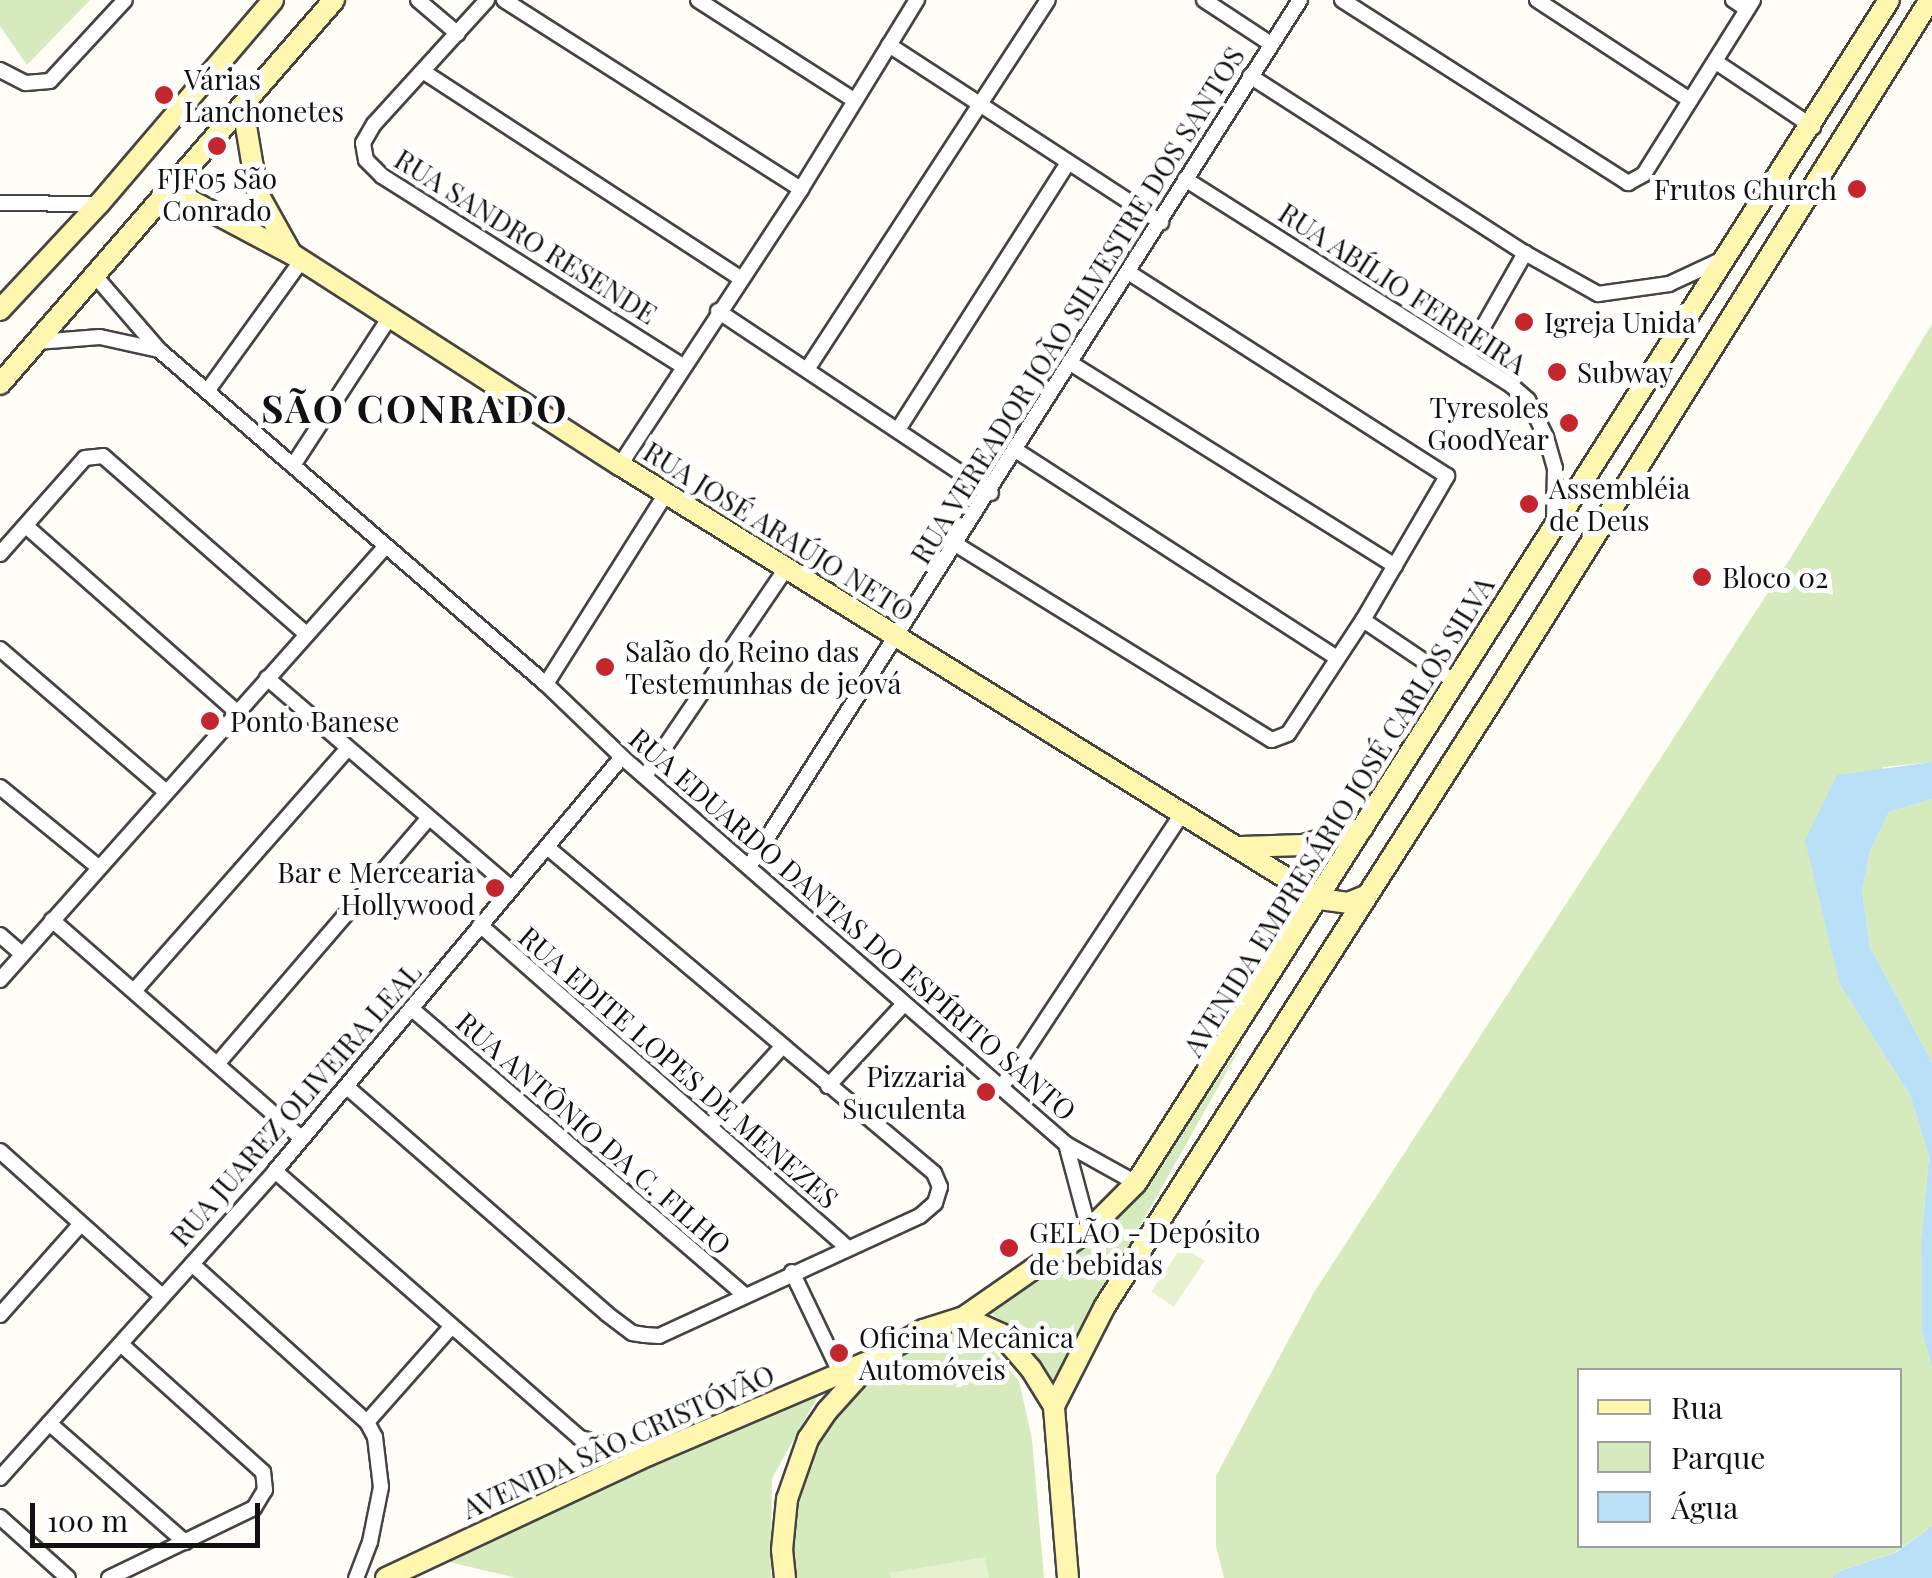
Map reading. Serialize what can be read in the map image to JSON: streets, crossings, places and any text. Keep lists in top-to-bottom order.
{
  "streets": {
    "main road": ["RUA JOSÉ ARAÚJO NETO", "AVENIDA EMPRESÁRIO JOSÉ CARLOS SILVA", "AVENIDA SÃO CRISTÓVÃO"],
    "street": [
      "RUA SANDRO RESENDE",
      "RUA ABÍLIO FERREIRA",
      "RUA VEREADOR JOÃO SILVESTRE DOS SANTOS",
      "RUA EDUARDO DANTAS DO ESPÍRITO SANTO",
      "RUA EDITE LOPES DE MENEZES",
      "RUA JUAREZ OLIVEIRA LEAL",
      "RUA ANTÔNIO DA C. FILHO"
    ]
  },
  "crossings": [
    ["RUA ABÍLIO FERREIRA", "RUA VEREADOR JOÃO SILVESTRE DOS SANTOS"],
    ["RUA ABÍLIO FERREIRA", "AVENIDA EMPRESÁRIO JOSÉ CARLOS SILVA"],
    ["RUA VEREADOR JOÃO SILVESTRE DOS SANTOS", "RUA JOSÉ ARAÚJO NETO"],
    ["RUA VEREADOR JOÃO SILVESTRE DOS SANTOS", "RUA EDUARDO DANTAS DO ESPÍRITO SANTO"],
    ["RUA JOSÉ ARAÚJO NETO", "AVENIDA EMPRESÁRIO JOSÉ CARLOS SILVA"],
    ["AVENIDA EMPRESÁRIO JOSÉ CARLOS SILVA", "RUA EDUARDO DANTAS DO ESPÍRITO SANTO"],
    ["AVENIDA EMPRESÁRIO JOSÉ CARLOS SILVA", "AVENIDA SÃO CRISTÓVÃO"],
    ["RUA EDUARDO DANTAS DO ESPÍRITO SANTO", "RUA JUAREZ OLIVEIRA LEAL"],
    ["RUA EDITE LOPES DE MENEZES", "RUA JUAREZ OLIVEIRA LEAL"],
    ["RUA JUAREZ OLIVEIRA LEAL", "RUA ANTÔNIO DA C. FILHO"]
  ],
  "districts": ["SÃO CONRADO"],
  "places": [
    "Várias Lanchonetes",
    "FJF05 São Conrado",
    "Frutos Church",
    "Igreja Unida",
    "Subway",
    "Tyresoles GoodYear",
    "Assembléia de Deus",
    "Bloco 02",
    "Salão do Reino das Testemunhas de jeová",
    "Ponto Banese",
    "Bar e Mercearia Hollywood",
    "Pizzaria Suculenta",
    "GELÃO - Depósito de bebidas",
    "Oficina Mecânica Automóveis"
  ],
  "legend": ["Rua", "Parque", "Água"],
  "scale_bar": "100 m"
}
